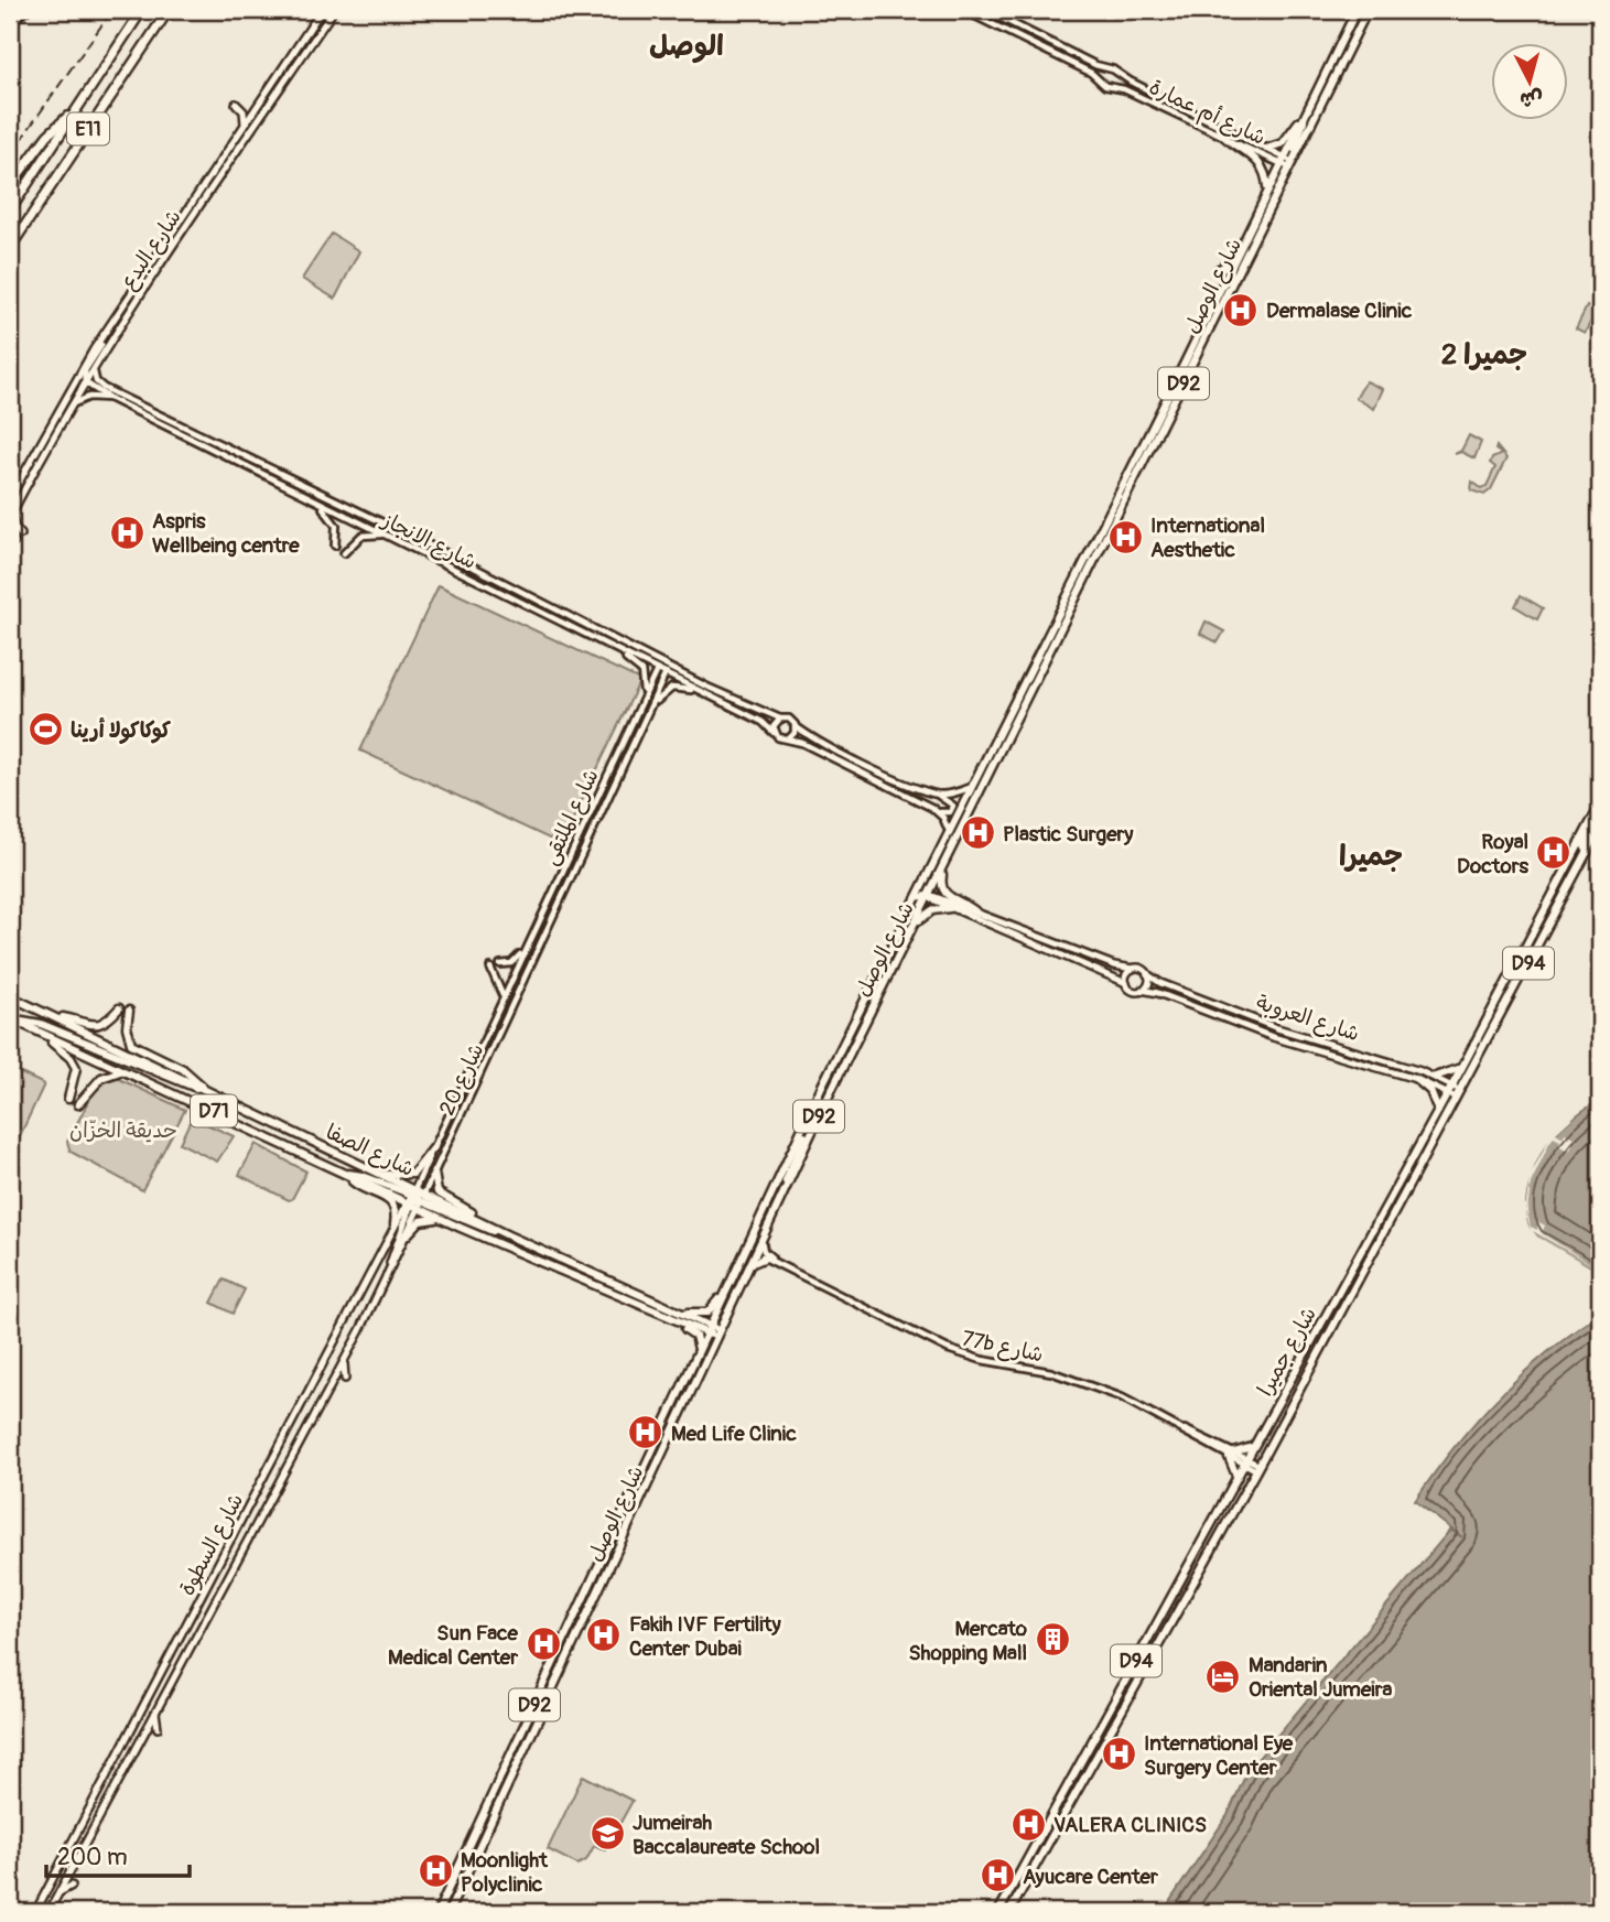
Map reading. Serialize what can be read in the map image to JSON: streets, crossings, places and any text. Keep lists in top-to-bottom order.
{
  "streets": {
    "highway": ["E11"],
    "main road": [
      "شارع البدع",
      "شارع الوصل",
      "D92",
      "D94",
      "شارع العروبة",
      "D71",
      "شارع الصفا",
      "شارع جميرا",
      "شارع السطوة"
    ],
    "street": [
      "شارع أم عمارة",
      "شارع الانجاز",
      "شارع الملتقى",
      "شارع 20",
      "77b شارع"
    ]
  },
  "crossings": [
    ["شارع أم عمارة", "شارع الوصل"],
    ["شارع البدع", "شارع الانجاز"],
    ["شارع الوصل", "شارع الصفا"],
    ["شارع الوصل", "77b شارع"],
    ["شارع الانجاز", "شارع الملتقى"],
    ["شارع الملتقى", "شارع 20"],
    ["شارع العروبة", "شارع جميرا"],
    ["شارع 20", "شارع الصفا"],
    ["شارع 20", "شارع السطوة"],
    ["شارع الصفا", "شارع السطوة"],
    ["77b شارع", "شارع جميرا"]
  ],
  "districts": ["الوصل", "جميرا 2", "جميرا"],
  "parks": ["حديقة الخزّان"],
  "places": {
    "hospital": [
      "Dermalase Clinic",
      "Aspris Wellbeing centre",
      "International Aesthetic",
      "Plastic Surgery",
      "Royal Doctors",
      "Med Life Clinic",
      "Fakih IVF Fertility Center Dubai",
      "Sun Face Medical Center",
      "International Eye Surgery Center",
      "VALERA CLINICS",
      "Moonlight Polyclinic",
      "Ayucare Center"
    ],
    "sports": ["كوكاكولا أرينا"],
    "building": ["Mercato Shopping Mall"],
    "hotel": ["Mandarin Oriental Jumeira"],
    "school or university": ["Jumeirah Baccalaureate School"]
  },
  "scale_bar": "200 m",
  "north": "bottom"
}
